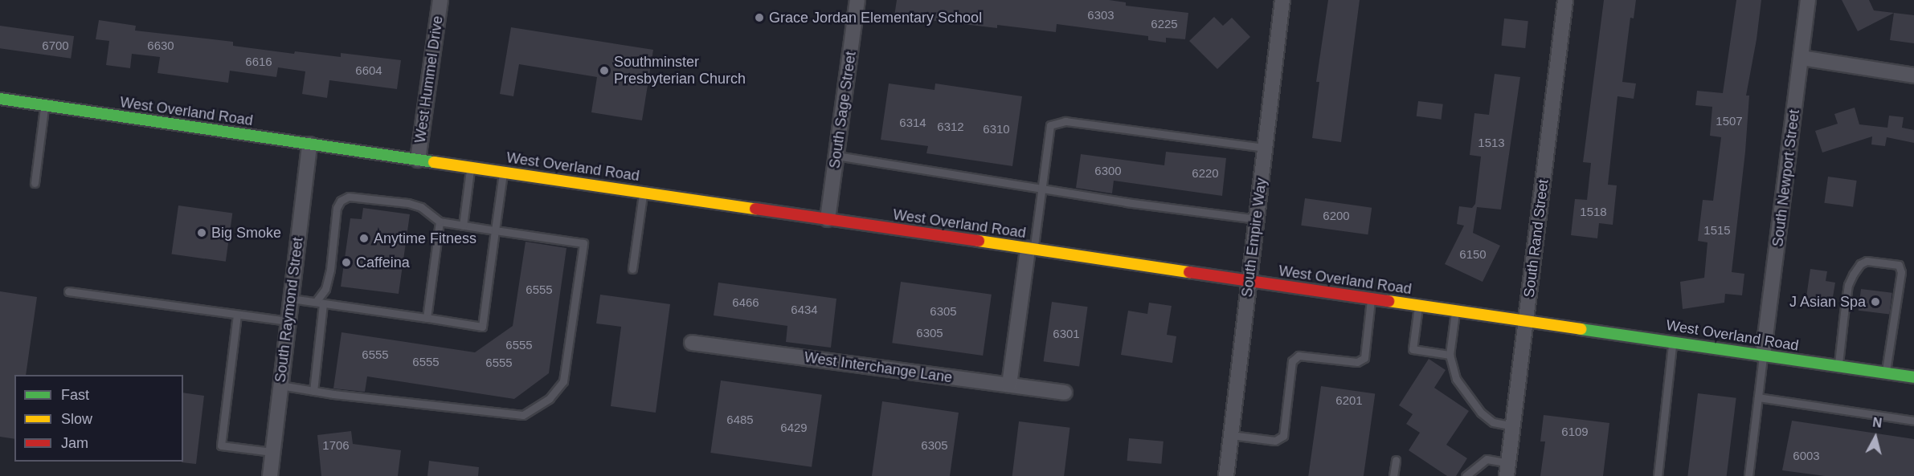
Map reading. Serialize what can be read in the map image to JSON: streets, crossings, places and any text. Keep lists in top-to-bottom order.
{
  "streets": {
    "main road": ["West Overland Road"],
    "street": [
      "West Hummel Drive",
      "South Sage Street",
      "South Newport Street",
      "South Empire Way",
      "South Rand Street",
      "South Raymond Street",
      "West Interchange Lane"
    ]
  },
  "crossings": [
    ["West Hummel Drive", "West Overland Road"],
    ["South Sage Street", "West Overland Road"],
    ["West Overland Road", "South Newport Street"],
    ["West Overland Road", "South Empire Way"],
    ["West Overland Road", "South Rand Street"],
    ["West Overland Road", "South Raymond Street"]
  ],
  "places": [
    "Grace Jordan Elementary School",
    "Southminster Presbyterian Church",
    "Big Smoke",
    "Anytime Fitness",
    "Caffeina",
    "J Asian Spa"
  ],
  "house_numbers": [
    "6303",
    "6225",
    "6700",
    "6630",
    "6616",
    "6604",
    "1507",
    "6314",
    "6312",
    "6310",
    "1513",
    "6300",
    "6220",
    "1518",
    "6200",
    "1515",
    "6150",
    "6555",
    "6466",
    "6434",
    "6305",
    "6305",
    "6301",
    "6555",
    "6555",
    "6555",
    "6555",
    "6201",
    "6485",
    "6429",
    "6109",
    "1706",
    "6305",
    "6003"
  ],
  "legend": ["Fast", "Slow", "Jam"],
  "north": "top"
}
